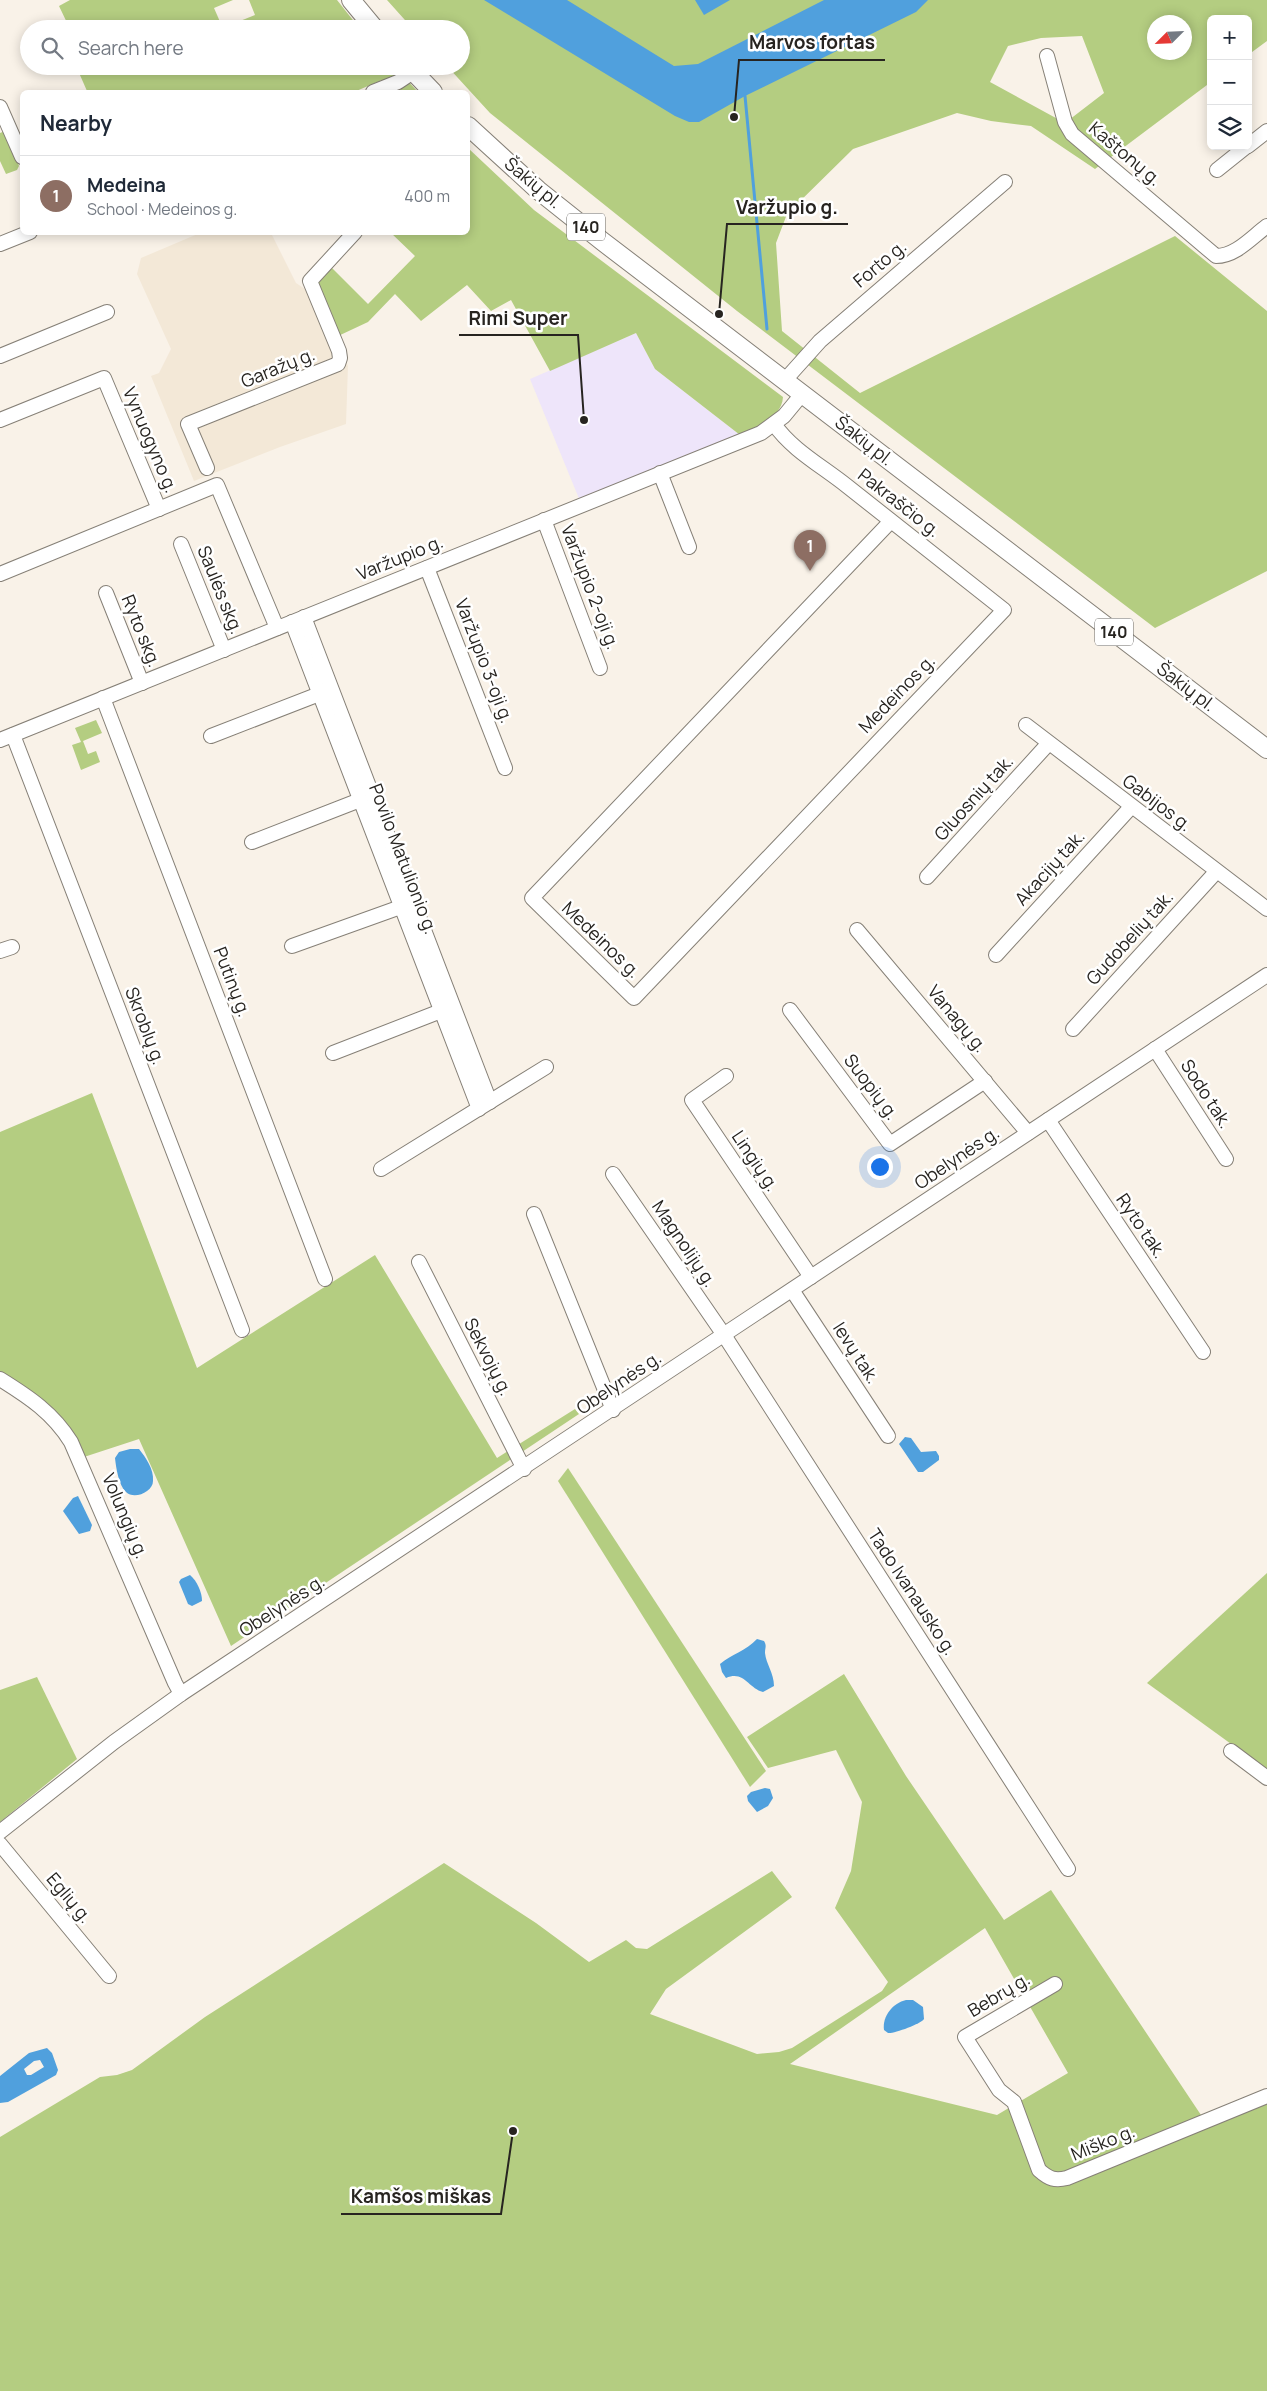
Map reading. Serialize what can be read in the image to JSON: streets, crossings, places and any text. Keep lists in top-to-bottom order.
{
  "streets": {
    "main road": ["Šakių pl.", "140"],
    "street": [
      "Kaštonų g.",
      "Forto g.",
      "Garažų g.",
      "Vynuogyno g.",
      "Pakraščio g.",
      "Varžupio g.",
      "Varžupio 2-oji g.",
      "Saulės skg.",
      "Ryto skg.",
      "Varžupio 3-oji g.",
      "Medeinos g.",
      "Gluosnių tak.",
      "Gabijos g.",
      "Povilo Matulionio g.",
      "Akacijų tak.",
      "Gudobelių tak.",
      "Putinų g.",
      "Vanagų g.",
      "Skroblų g.",
      "Suopių g.",
      "Sodo tak.",
      "Obelynės g.",
      "Lingių g.",
      "Ryto tak.",
      "Magnolijų g.",
      "Ievų tak.",
      "Sekvojų g.",
      "Volungių g.",
      "Tado Ivanausko g.",
      "Eglių g.",
      "Bebrų g.",
      "Miško g."
    ]
  },
  "crossings": [
    ["Šakių pl.", "Forto g."],
    ["Šakių pl.", "Varžupio g."],
    ["Vynuogyno g.", "Varžupio g."],
    ["Pakraščio g.", "Varžupio g."],
    ["Pakraščio g.", "Medeinos g."],
    ["Varžupio g.", "Varžupio 2-oji g."],
    ["Varžupio g.", "Saulės skg."],
    ["Varžupio g.", "Ryto skg."],
    ["Varžupio g.", "Varžupio 3-oji g."],
    ["Varžupio g.", "Povilo Matulionio g."],
    ["Varžupio g.", "Putinų g."],
    ["Varžupio g.", "Skroblų g."],
    ["Gluosnių tak.", "Gabijos g."],
    ["Gabijos g.", "Akacijų tak."],
    ["Gabijos g.", "Gudobelių tak."],
    ["Vanagų g.", "Suopių g."],
    ["Vanagų g.", "Obelynės g."],
    ["Sodo tak.", "Obelynės g."],
    ["Obelynės g.", "Lingių g."],
    ["Obelynės g.", "Ryto tak."],
    ["Obelynės g.", "Magnolijų g."],
    ["Obelynės g.", "Ievų tak."],
    ["Obelynės g.", "Sekvojų g."],
    ["Obelynės g.", "Volungių g."],
    ["Obelynės g.", "Tado Ivanausko g."],
    ["Magnolijų g.", "Tado Ivanausko g."],
    ["Bebrų g.", "Miško g."]
  ],
  "places": [
    "Marvos fortas",
    "Varžupio g.",
    "Rimi Super",
    "Kamšos miškas"
  ],
  "north": "bottom left",
  "page": {
    "map_buttons": ["+", "−"],
    "search": "Search here",
    "heading": "Nearby",
    "list": [
      {
        "mark": "1",
        "name": "Medeina",
        "note": "School · Medeinos g.",
        "value": "400 m"
      }
    ],
    "pins": "1"
  }
}
